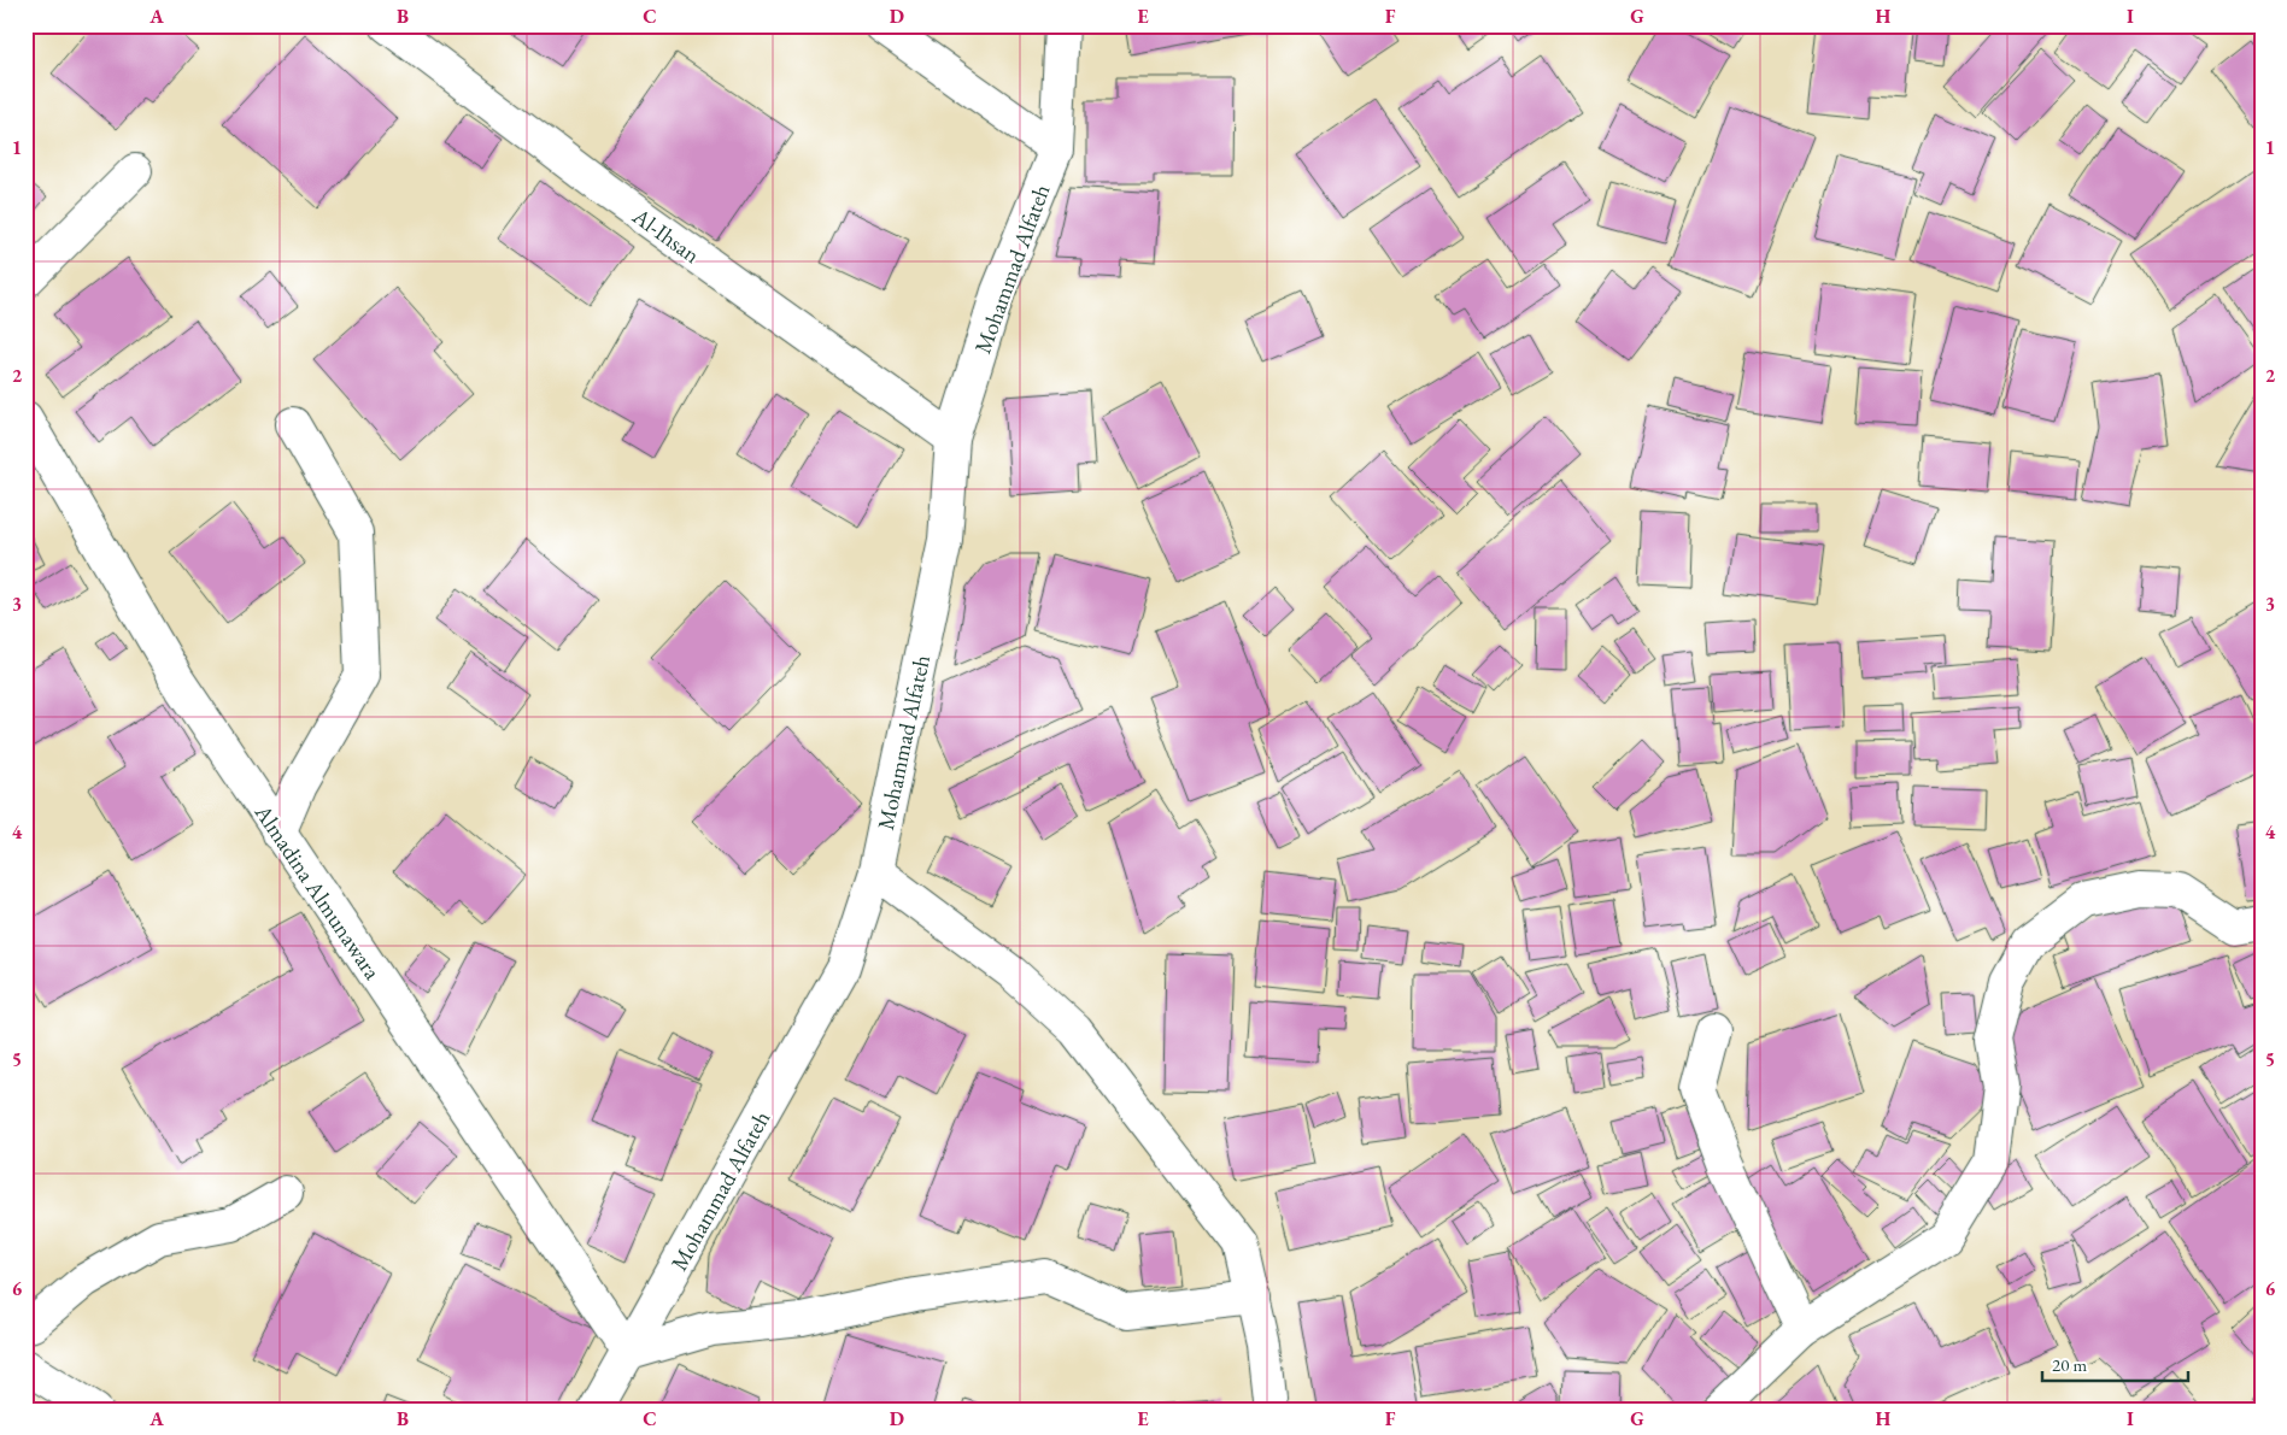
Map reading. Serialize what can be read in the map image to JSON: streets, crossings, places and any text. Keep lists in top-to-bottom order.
{
  "streets": {
    "street": ["Al-Ihsan", "Mohammad Alfateh", "Almadina Almunawara"]
  },
  "crossings": [
    ["Al-Ihsan", "Mohammad Alfateh"],
    ["Mohammad Alfateh", "Almadina Almunawara"]
  ],
  "scale_bar": "20 m",
  "grid": {
    "columns": [
      "A",
      "B",
      "C",
      "D",
      "E",
      "F",
      "G",
      "H",
      "I"
    ],
    "rows": [
      "1",
      "2",
      "3",
      "4",
      "5",
      "6"
    ]
  }
}
